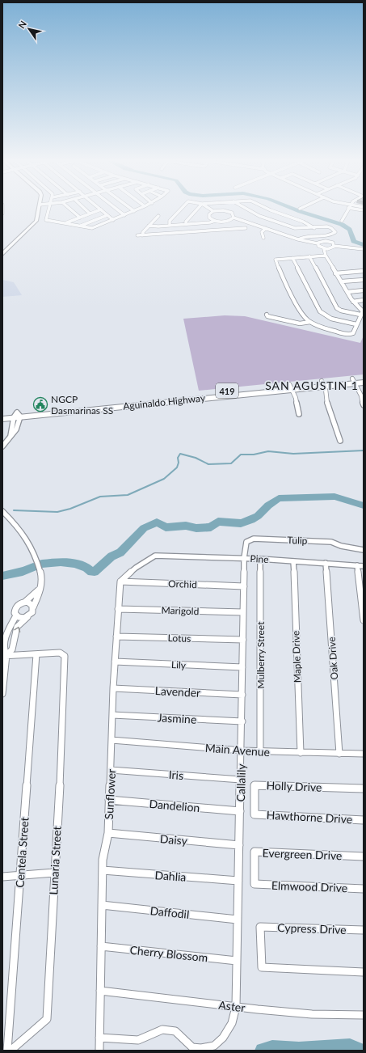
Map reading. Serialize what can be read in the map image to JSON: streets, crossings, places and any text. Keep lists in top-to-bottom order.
{
  "streets": {
    "highway": ["419", "Aguinaldo Highway"],
    "street": [
      "Tulip",
      "Pine",
      "Orchid",
      "Marigold",
      "Lotus",
      "Mulberry Street",
      "Maple Drive",
      "Oak Drive",
      "Lily",
      "Lavender",
      "Jasmine",
      "Main Avenue",
      "Iris",
      "Callalily",
      "Holly Drive",
      "Sunflower",
      "Dandelion",
      "Hawthorne Drive",
      "Daisy",
      "Centela Street",
      "Evergreen Drive",
      "Lunaria Street",
      "Dahlia",
      "Elmwood Drive",
      "Daffodil",
      "Cypress Drive",
      "Cherry Blossom",
      "Aster"
    ]
  },
  "crossings": [
    ["Tulip", "Pine"],
    ["Tulip", "Callalily"],
    ["Pine", "Orchid"],
    ["Pine", "Mulberry Street"],
    ["Pine", "Maple Drive"],
    ["Pine", "Oak Drive"],
    ["Pine", "Callalily"],
    ["Pine", "Sunflower"],
    ["Orchid", "Callalily"],
    ["Orchid", "Sunflower"],
    ["Marigold", "Callalily"],
    ["Marigold", "Sunflower"],
    ["Lotus", "Callalily"],
    ["Lotus", "Sunflower"],
    ["Mulberry Street", "Main Avenue"],
    ["Maple Drive", "Main Avenue"],
    ["Oak Drive", "Main Avenue"],
    ["Lily", "Callalily"],
    ["Lily", "Sunflower"],
    ["Lavender", "Callalily"],
    ["Lavender", "Sunflower"],
    ["Jasmine", "Callalily"],
    ["Jasmine", "Sunflower"],
    ["Main Avenue", "Callalily"],
    ["Main Avenue", "Sunflower"],
    ["Iris", "Callalily"],
    ["Iris", "Sunflower"],
    ["Callalily", "Sunflower"],
    ["Callalily", "Dandelion"],
    ["Callalily", "Daisy"],
    ["Callalily", "Dahlia"],
    ["Callalily", "Daffodil"],
    ["Callalily", "Cherry Blossom"],
    ["Callalily", "Aster"],
    ["Holly Drive", "Hawthorne Drive"],
    ["Sunflower", "Dandelion"],
    ["Sunflower", "Daisy"],
    ["Sunflower", "Dahlia"],
    ["Sunflower", "Daffodil"],
    ["Sunflower", "Cherry Blossom"],
    ["Sunflower", "Aster"],
    ["Centela Street", "Lunaria Street"],
    ["Evergreen Drive", "Elmwood Drive"]
  ],
  "districts": ["SAN AGUSTIN 1"],
  "places": {
    "public building": ["NGCP Dasmarinas SS"]
  },
  "north": "top left"
}
